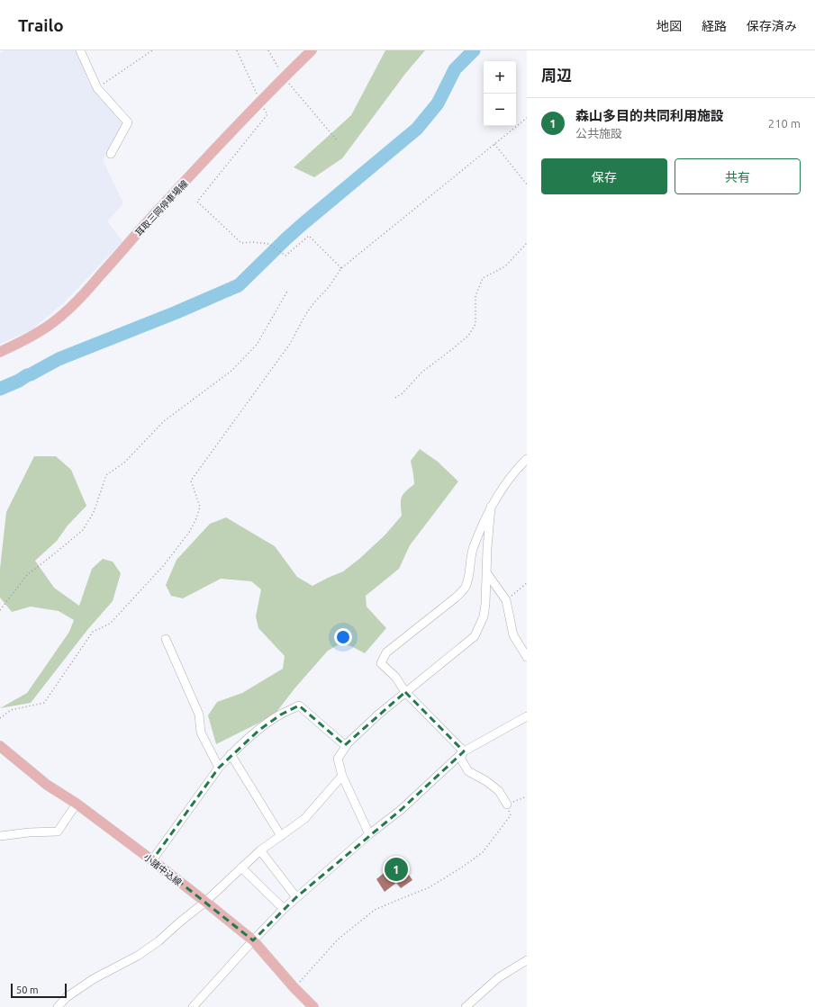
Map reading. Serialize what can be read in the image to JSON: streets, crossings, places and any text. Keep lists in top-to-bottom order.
{
  "streets": {
    "main road": ["耳取三岡停車場線", "小諸中込線"]
  },
  "scale_bar": "50 m",
  "page": {
    "header": "Trailo",
    "nav": ["地図", "経路", "保存済み"],
    "heading": "周辺",
    "map_buttons": ["+", "−"],
    "list": [
      {
        "mark": "1",
        "name": "森山多目的共同利用施設",
        "note": "公共施設",
        "value": "210 m"
      }
    ],
    "buttons": ["保存", "共有"],
    "pins": "1",
    "scale": "50 m"
  }
}
